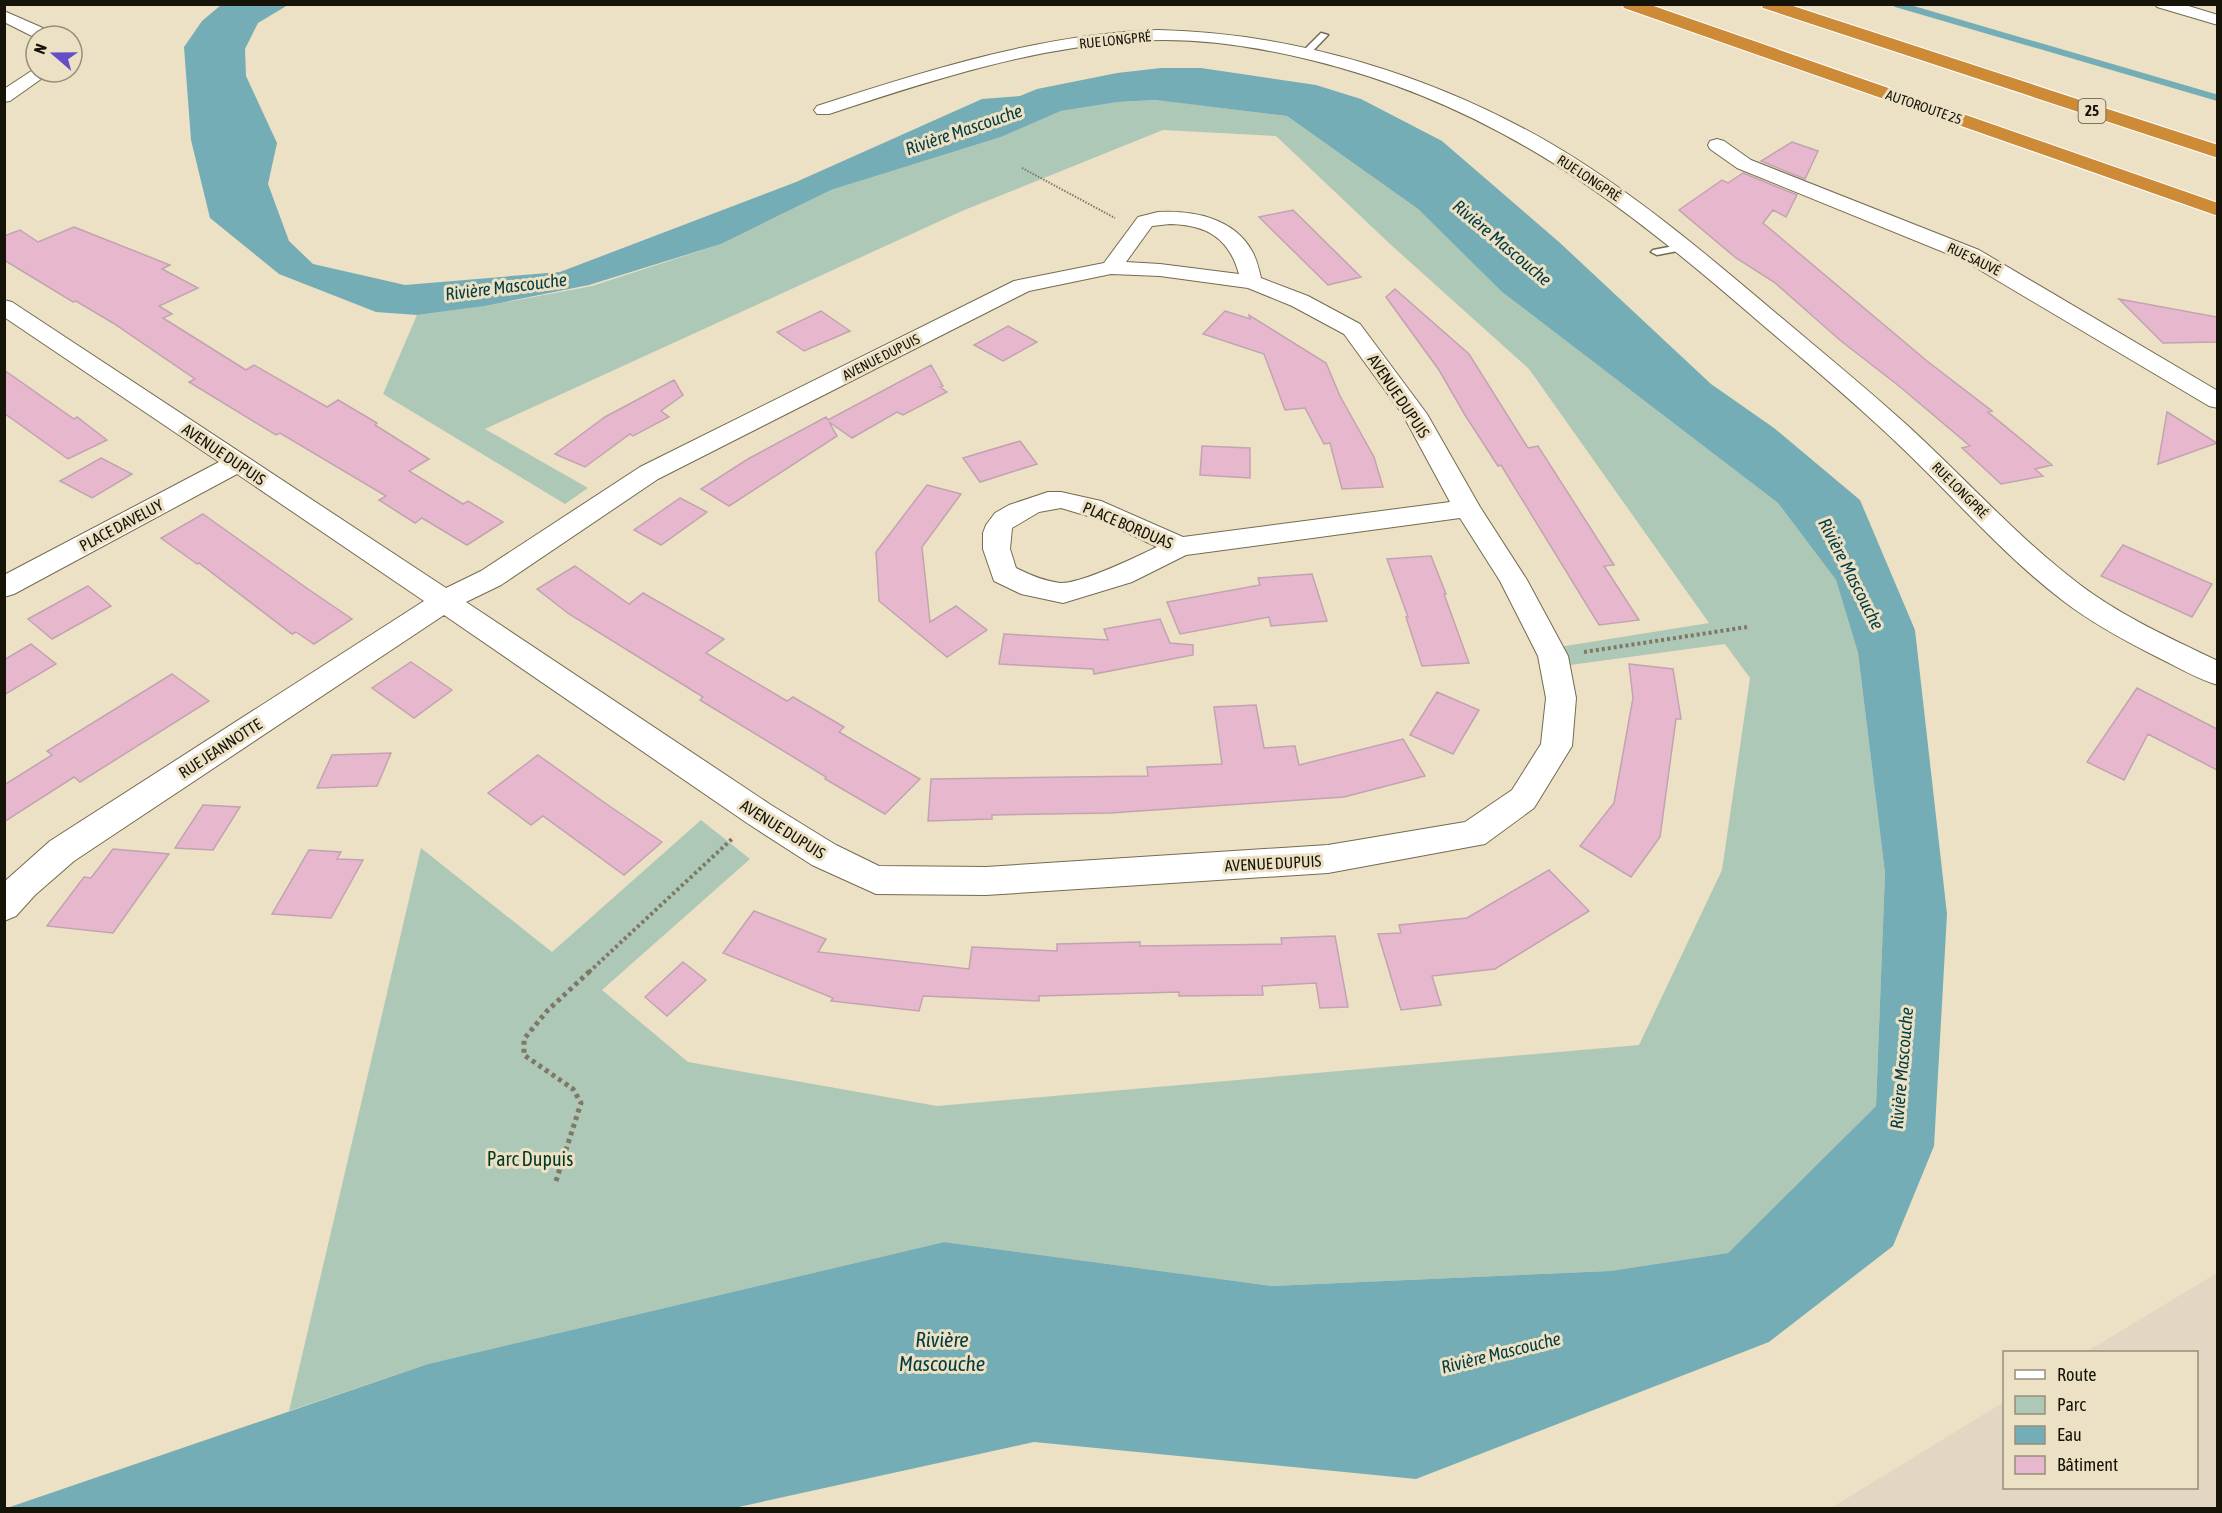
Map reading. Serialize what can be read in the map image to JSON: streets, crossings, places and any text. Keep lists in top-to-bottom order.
{
  "streets": {
    "highway": ["AUTOROUTE 25", "25"],
    "street": [
      "RUE LONGPRÉ",
      "RUE SAUVÉ",
      "AVENUE DUPUIS",
      "PLACE DAVELUY",
      "PLACE BORDUAS",
      "RUE JEANNOTTE"
    ]
  },
  "crossings": [
    ["AVENUE DUPUIS", "PLACE DAVELUY"],
    ["AVENUE DUPUIS", "PLACE BORDUAS"],
    ["AVENUE DUPUIS", "RUE JEANNOTTE"]
  ],
  "water": ["Rivière Mascouche"],
  "parks": ["Parc Dupuis"],
  "legend": [
    "Route",
    "Parc",
    "Eau",
    "Bâtiment"
  ],
  "north": "left"
}
